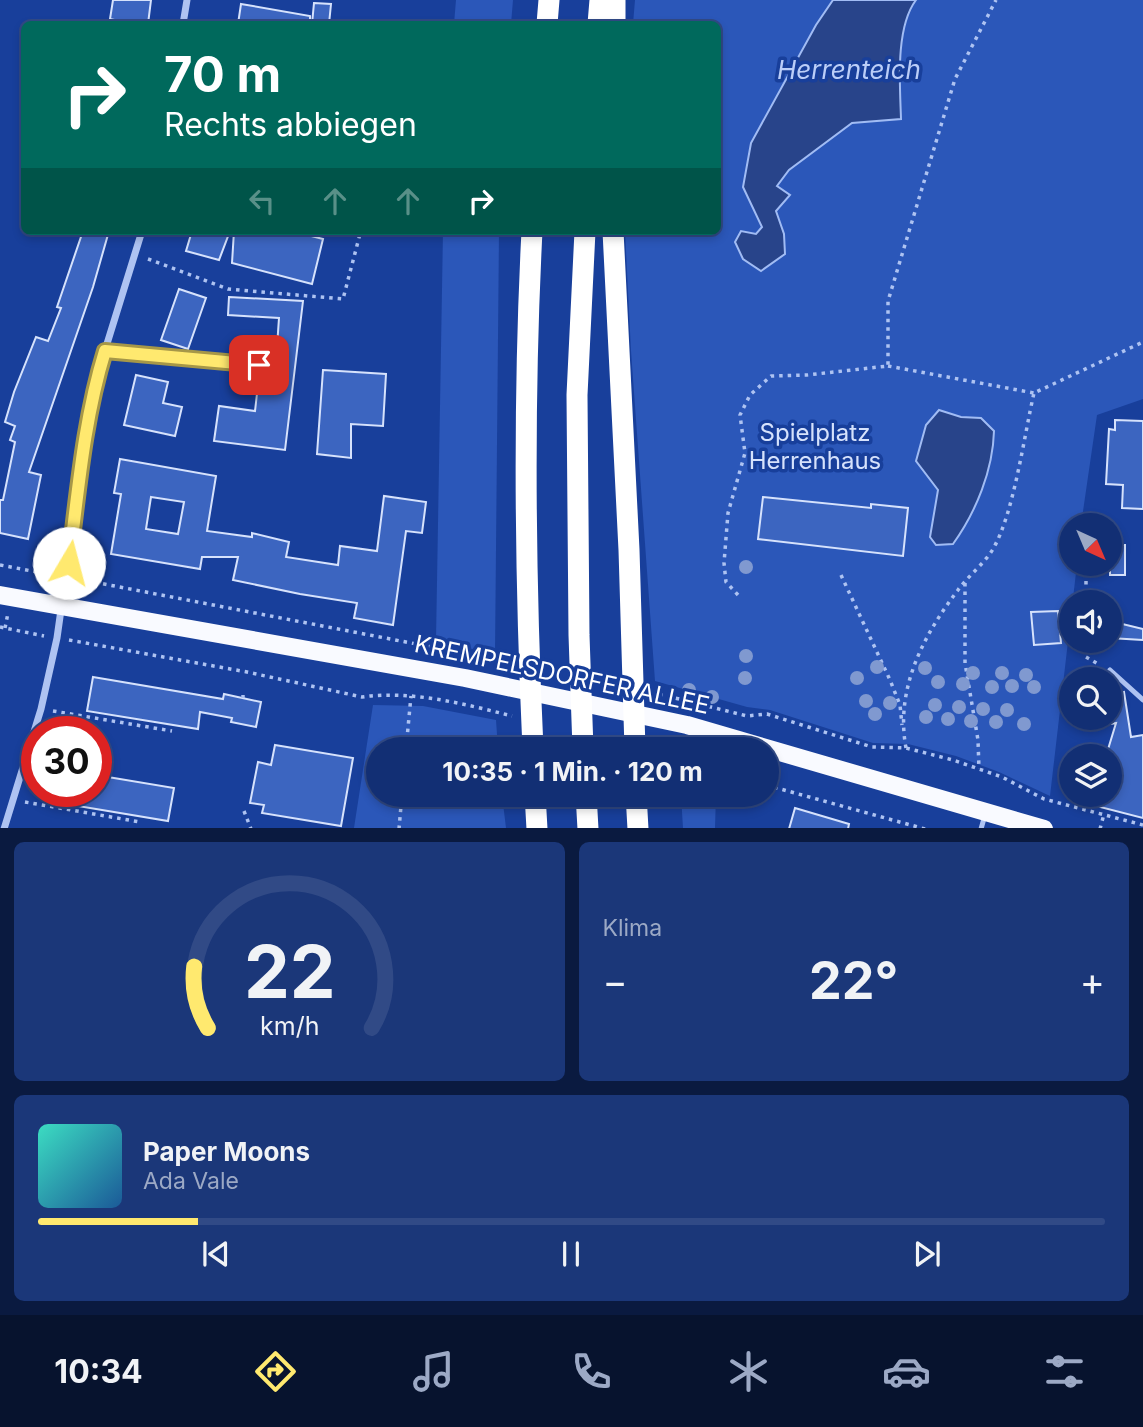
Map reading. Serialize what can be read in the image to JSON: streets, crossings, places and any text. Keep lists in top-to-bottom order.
{
  "streets": {
    "main road": ["KREMPELSDORFER ALLEE"]
  },
  "water": ["Herrenteich"],
  "parks": ["Spielplatz Herrenhaus"],
  "north": "bottom right",
  "page": {
    "turn": ["70 m", "Rechts abbiegen"],
    "limit": "30",
    "trip": "10:35 · 1 Min. · 120 m",
    "tile": "Klima",
    "heat": ["−", "22°", "+"],
    "song": ["Paper Moons", "Ada Vale"],
    "tabs": "10:34",
    "gauge": ["22", "km/h"]
  }
}
